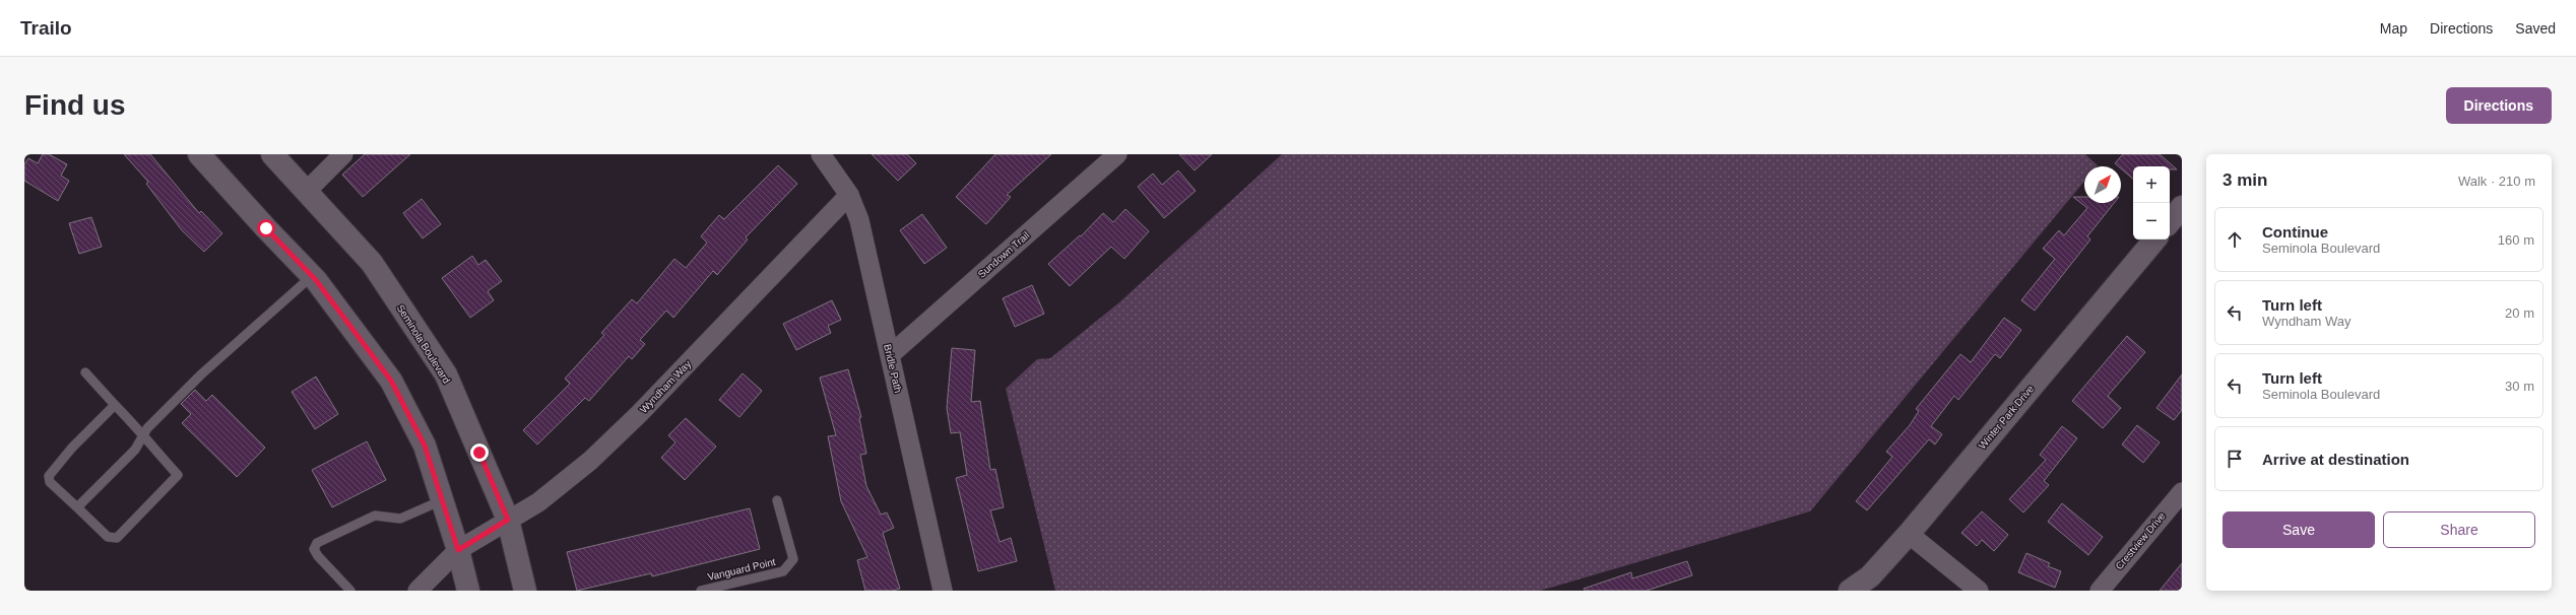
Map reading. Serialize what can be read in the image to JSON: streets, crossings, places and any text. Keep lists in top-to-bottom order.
{
  "streets": {
    "main road": ["Seminola Boulevard", "Winter Park Drive"],
    "street": [
      "Sundown Trail",
      "Bridle Path",
      "Wyndham Way",
      "Crestview Drive"
    ],
    "lane": ["Vanguard Point"]
  },
  "crossings": [
    ["Sundown Trail", "Bridle Path"],
    ["Seminola Boulevard", "Wyndham Way"],
    ["Bridle Path", "Wyndham Way"]
  ],
  "north": "top right",
  "page": {
    "header": "Trailo",
    "nav": ["Map", "Directions", "Saved"],
    "buttons": [
      "Directions",
      ["Save", "Share"]
    ],
    "title": "Find us",
    "heading": ["3 min", "Walk · 210 m"],
    "map_buttons": ["+", "−"],
    "list": [
      ["Continue", "Seminola Boulevard", "160 m"],
      ["Turn left", "Wyndham Way", "20 m"],
      ["Turn left", "Seminola Boulevard", "30 m"],
      "Arrive at destination"
    ]
  }
}
